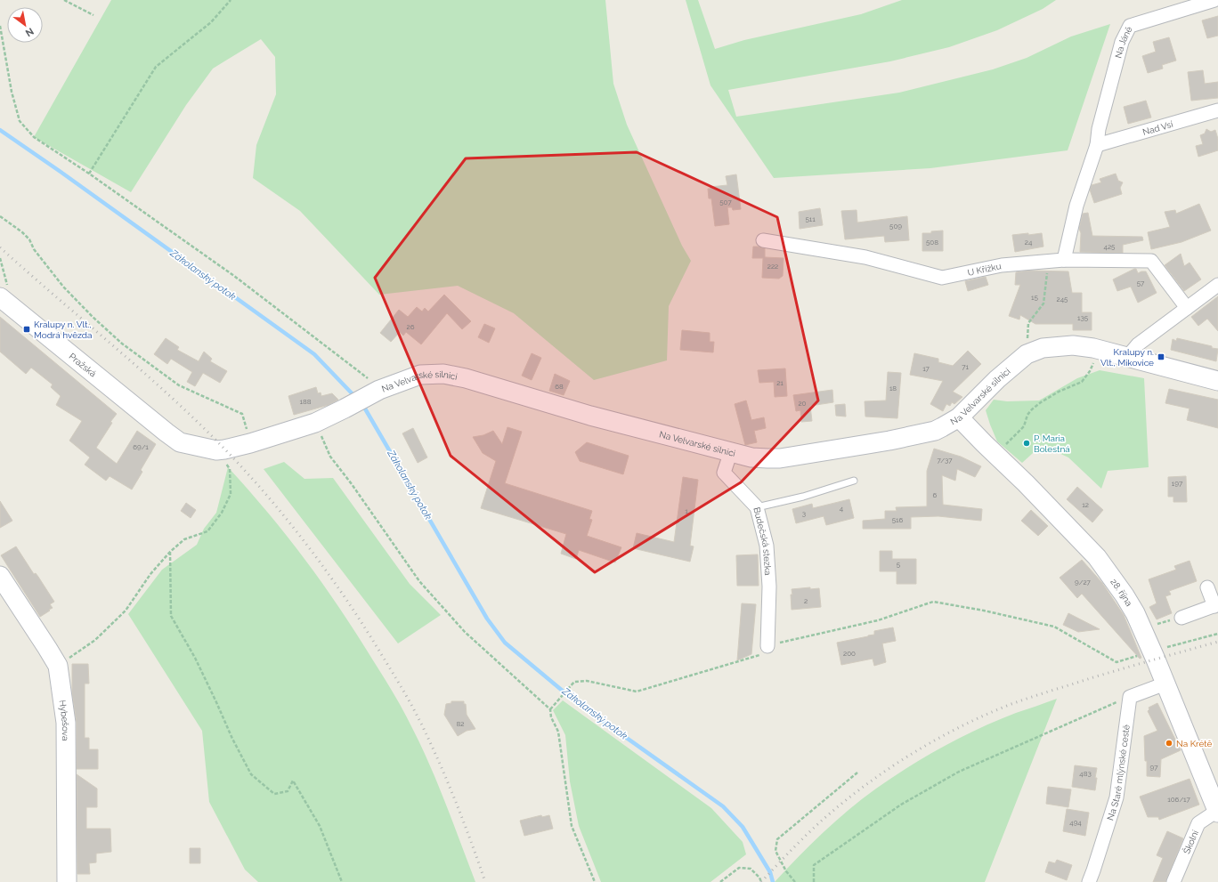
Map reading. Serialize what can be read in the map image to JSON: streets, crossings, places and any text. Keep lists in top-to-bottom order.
{
  "streets": {
    "main road": [
      "Pražská",
      "Na Velvarské silnici",
      "28. října",
      "Hybešova"
    ],
    "street": [
      "Na Jáně",
      "Nad Vsí",
      "U Křížku",
      "Budečská stezka",
      "Na Staré mlýnské cestě",
      "Školní"
    ]
  },
  "crossings": [
    ["Na Jáně", "Nad Vsí"],
    ["Na Jáně", "U Křížku"],
    ["Pražská", "Na Velvarské silnici"],
    ["Na Velvarské silnici", "Budečská stezka"],
    ["Na Velvarské silnici", "28. října"],
    ["28. října", "Školní"]
  ],
  "water": ["Zákolanský potok"],
  "places": {
    "transit": ["Kralupy n. Vlt., Modrá hvězda", "Kralupy n. Vlt., Mikovice"],
    "other": ["P. Maria Bolestná", "Na Krétě"]
  },
  "house_numbers": [
    "507",
    "511",
    "509",
    "508",
    "24",
    "425",
    "222",
    "57",
    "15",
    "245",
    "135",
    "26",
    "71",
    "17",
    "21",
    "68",
    "18",
    "188",
    "20",
    "69/1",
    "7/37",
    "197",
    "6",
    "12",
    "4",
    "1",
    "3",
    "516",
    "5",
    "9/27",
    "2",
    "200",
    "82",
    "97",
    "483",
    "106/17",
    "494"
  ],
  "north": "bottom right"
}
